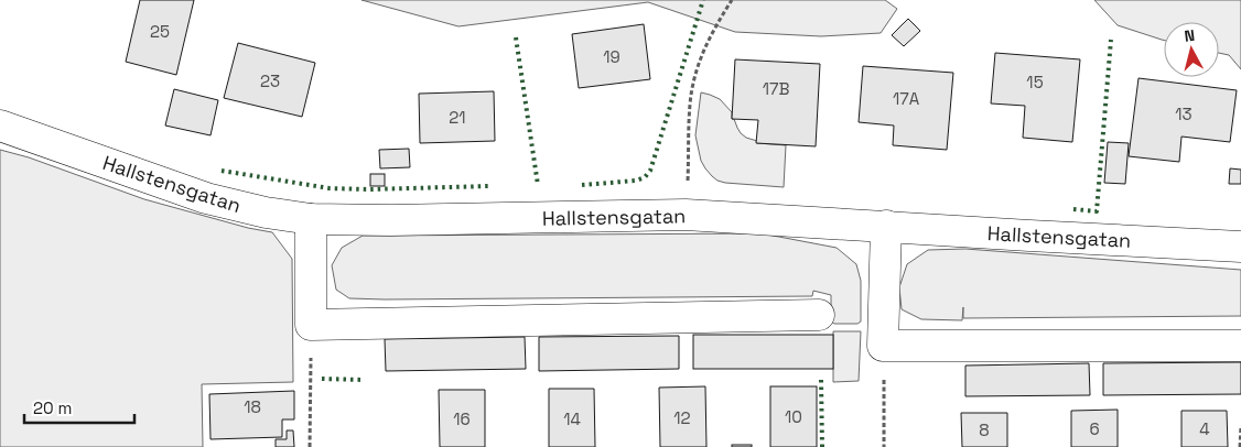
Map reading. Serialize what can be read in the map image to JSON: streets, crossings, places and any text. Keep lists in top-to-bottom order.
{
  "streets": {
    "street": ["Hallstensgatan"]
  },
  "house_numbers": [
    "25",
    "19",
    "23",
    "15",
    "17B",
    "17A",
    "13",
    "21",
    "18",
    "10",
    "12",
    "16",
    "14",
    "6",
    "4",
    "8"
  ],
  "scale_bar": "20 m",
  "north": "top"
}
